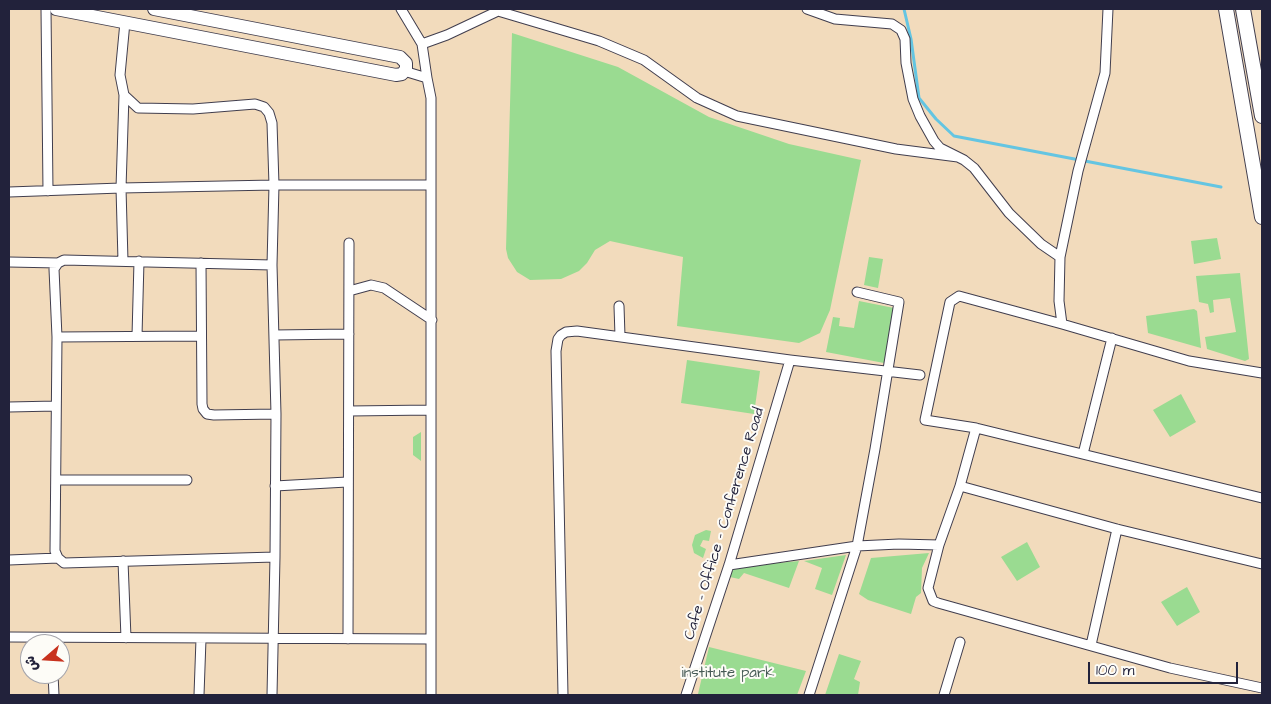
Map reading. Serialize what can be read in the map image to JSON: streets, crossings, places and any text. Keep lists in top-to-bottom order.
{
  "streets": {
    "street": ["Cafe - Office - Conference Road"]
  },
  "parks": ["institute park"],
  "scale_bar": "100 m",
  "north": "left"
}
